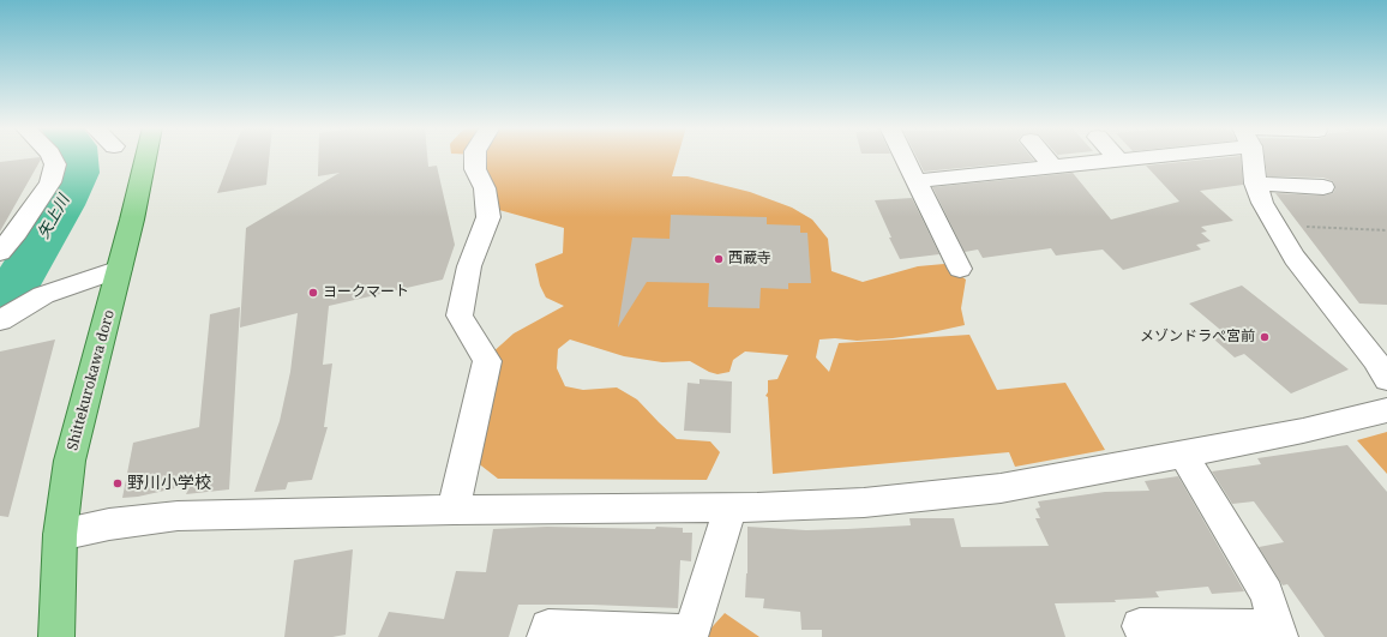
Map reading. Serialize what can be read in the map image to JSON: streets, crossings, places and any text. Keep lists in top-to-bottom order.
{
  "streets": {
    "main road": ["Shittekurokawa doro"]
  },
  "water": ["矢上川"],
  "places": [
    "西蔵寺",
    "ヨークマート",
    "メゾンドラぺ宮前",
    "野川小学校"
  ]
}
